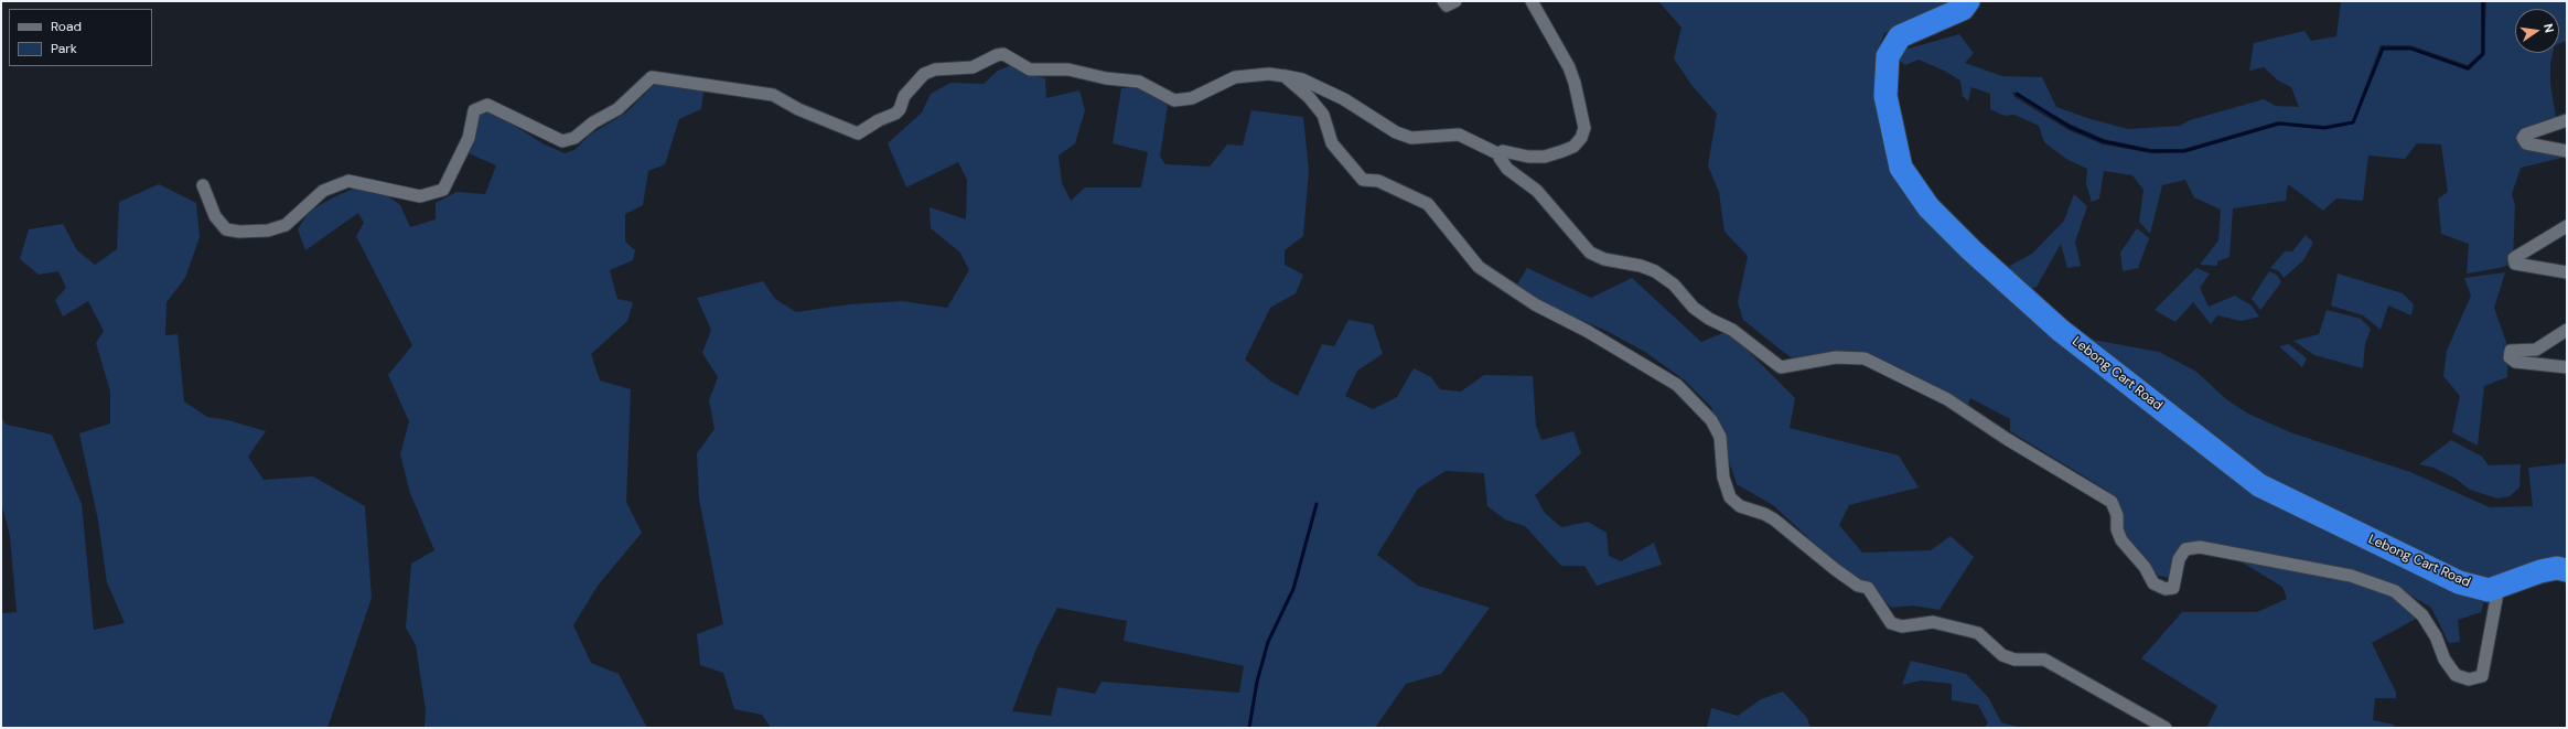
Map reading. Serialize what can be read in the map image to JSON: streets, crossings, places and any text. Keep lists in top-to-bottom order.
{
  "streets": {
    "highway": ["Lebong Cart Road"]
  },
  "legend": ["Road", "Park"],
  "north": "right"
}
